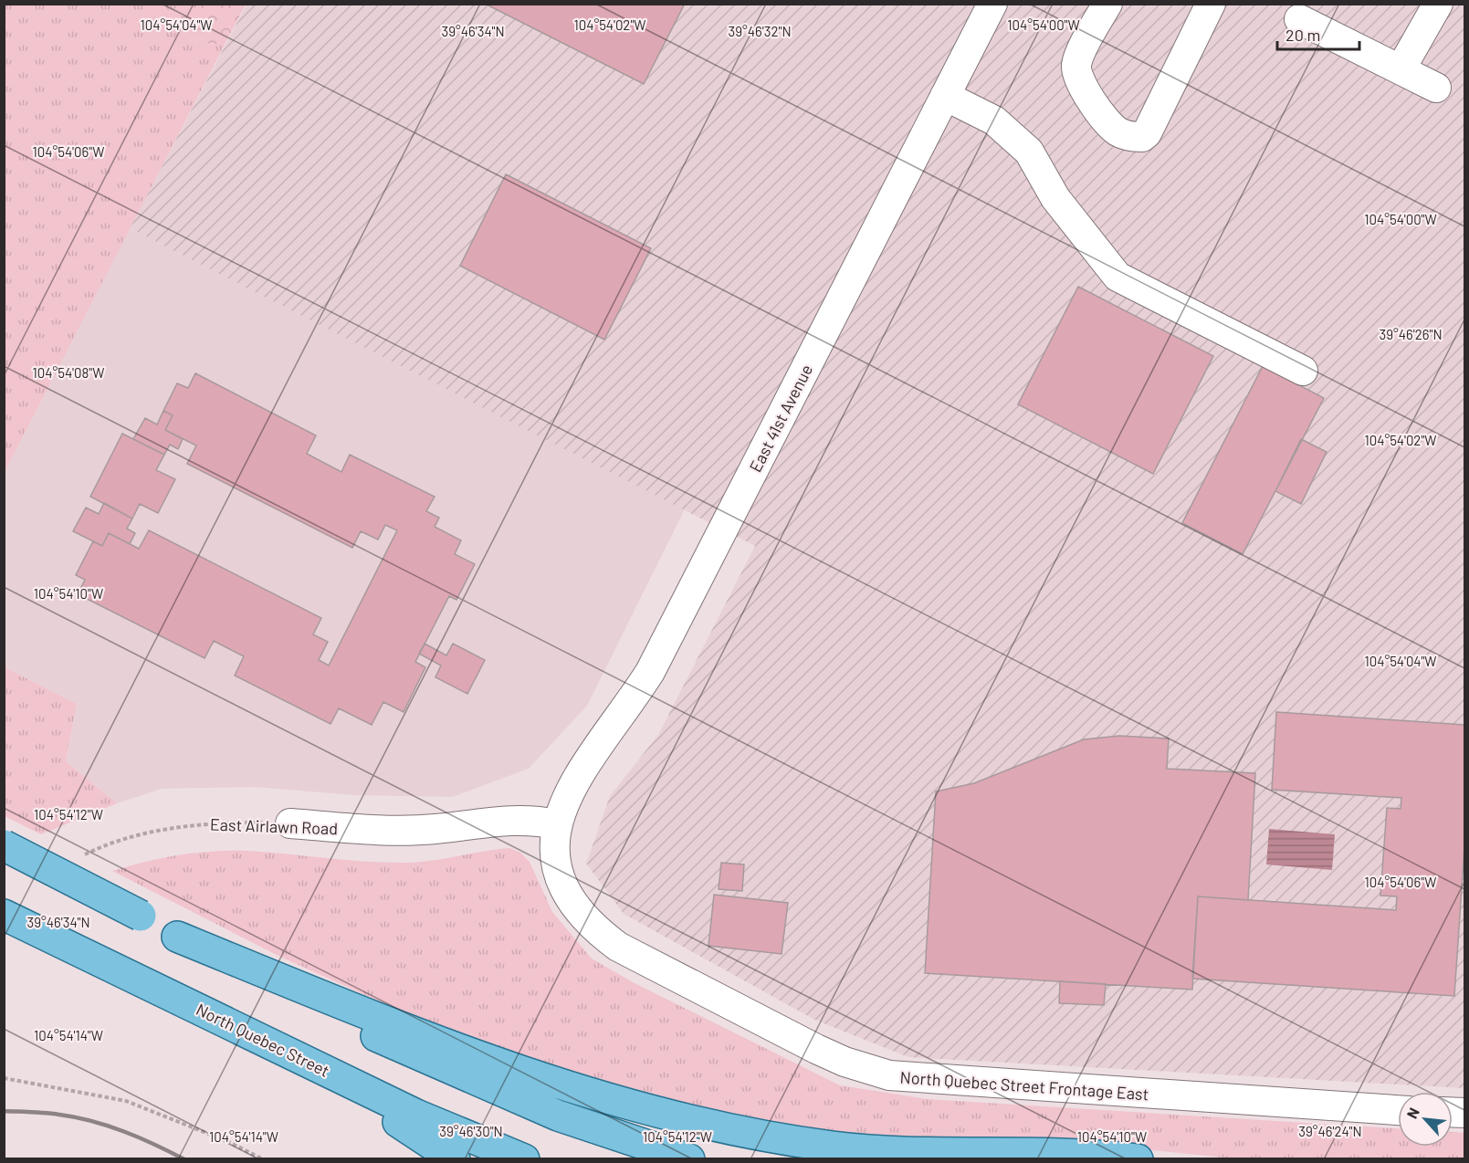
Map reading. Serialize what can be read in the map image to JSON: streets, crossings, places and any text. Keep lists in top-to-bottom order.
{
  "streets": {
    "main road": ["North Quebec Street"],
    "street": ["East 41st Avenue", "East Airlawn Road", "North Quebec Street Frontage East"]
  },
  "crossings": [
    ["East 41st Avenue", "East Airlawn Road"],
    ["East 41st Avenue", "North Quebec Street Frontage East"],
    ["East Airlawn Road", "North Quebec Street Frontage East"]
  ],
  "scale_bar": "20 m",
  "north": "top left",
  "coordinates": [
    "104°54'04\"W",
    "104°54'02\"W",
    "104°54'00\"W",
    "39°46'34\"N",
    "39°46'32\"N",
    "104°54'06\"W",
    "39°46'26\"N",
    "104°54'08\"W",
    "104°54'10\"W",
    "104°54'12\"W",
    "104°54'14\"W",
    "39°46'30\"N",
    "39°46'24\"N"
  ]
}
